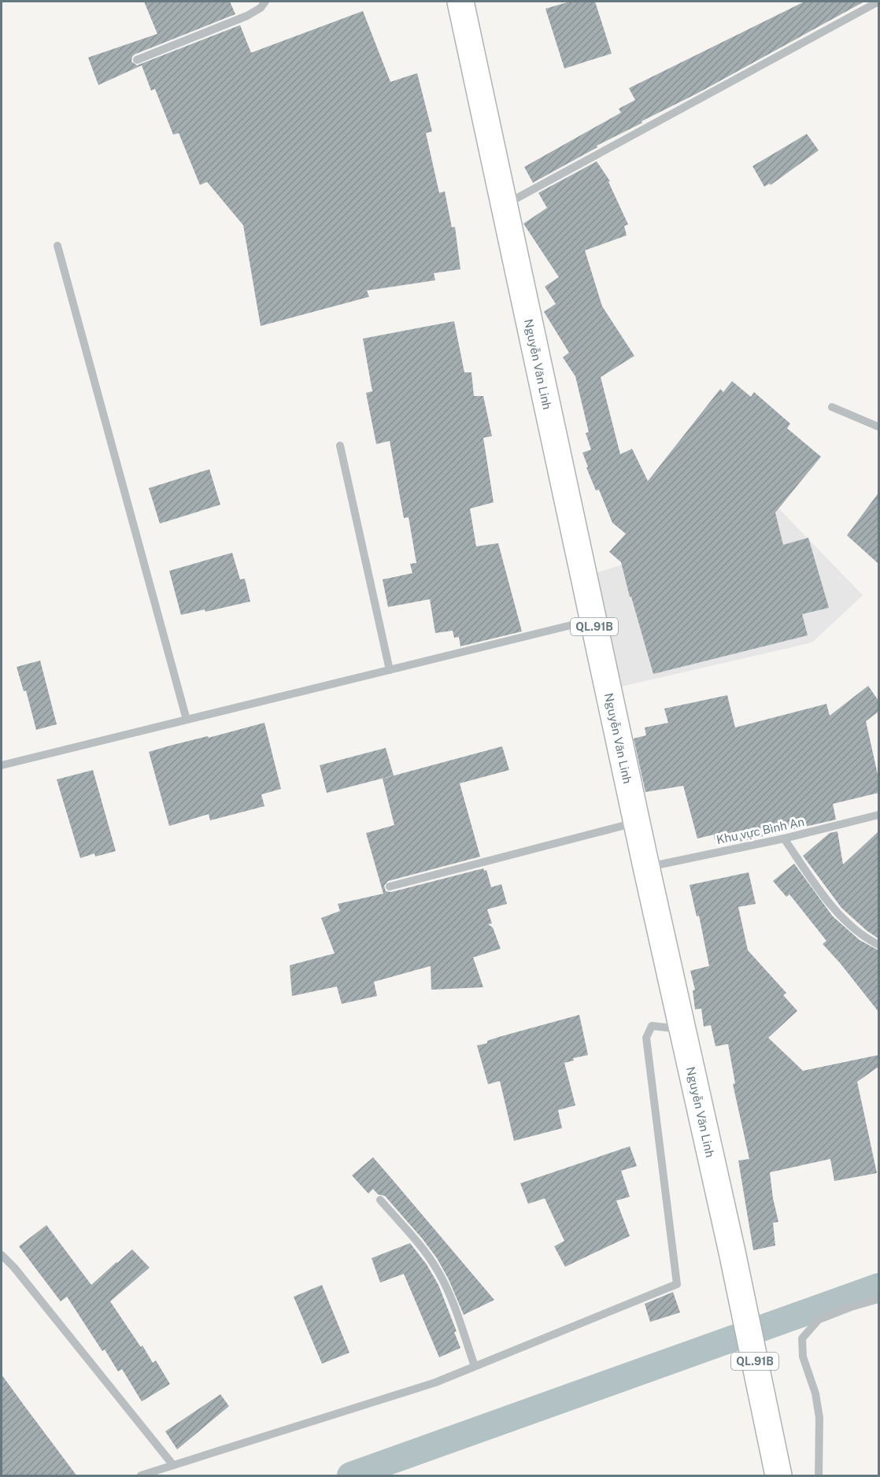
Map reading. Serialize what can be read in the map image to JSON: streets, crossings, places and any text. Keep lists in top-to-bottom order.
{
  "streets": {
    "highway": ["Nguyễn Văn Linh", "QL.91B"],
    "street": ["Khu vực Bình An"]
  },
  "crossings": [
    ["Nguyễn Văn Linh", "Khu vực Bình An"]
  ]
}
